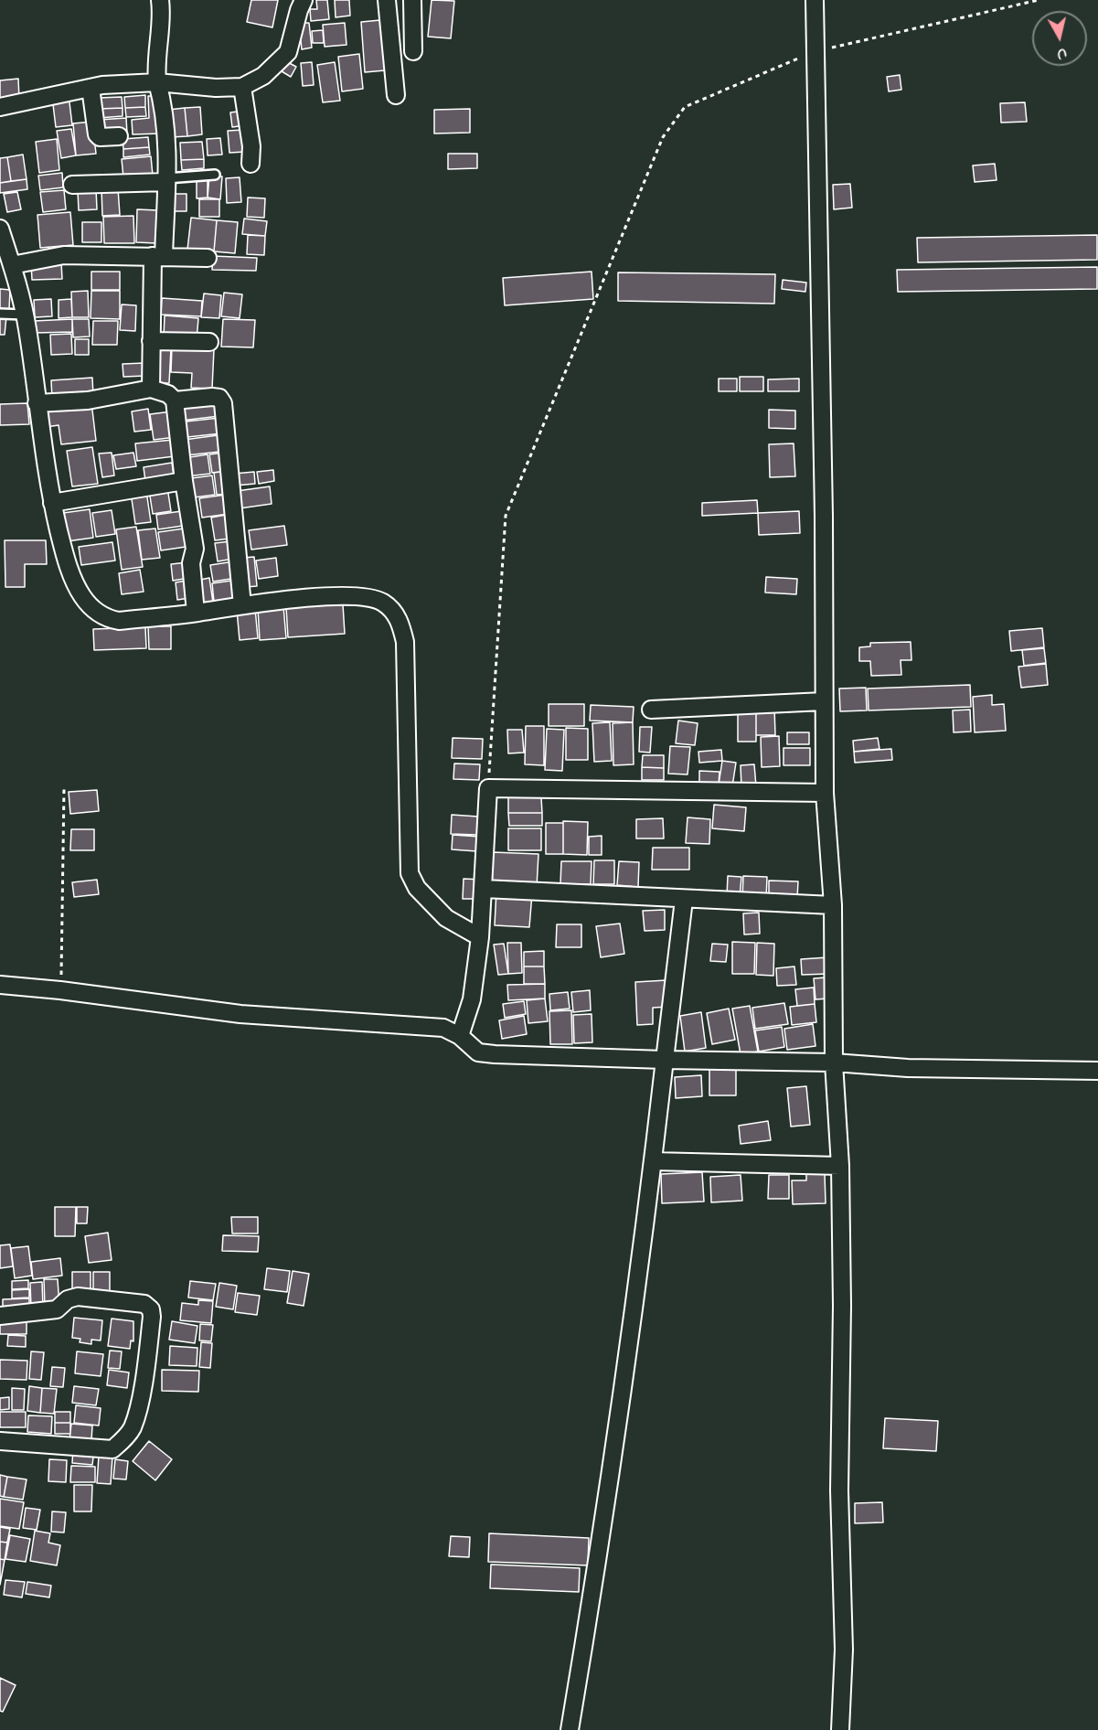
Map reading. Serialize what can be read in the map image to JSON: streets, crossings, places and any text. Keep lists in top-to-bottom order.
{
  "north": "bottom"
}
